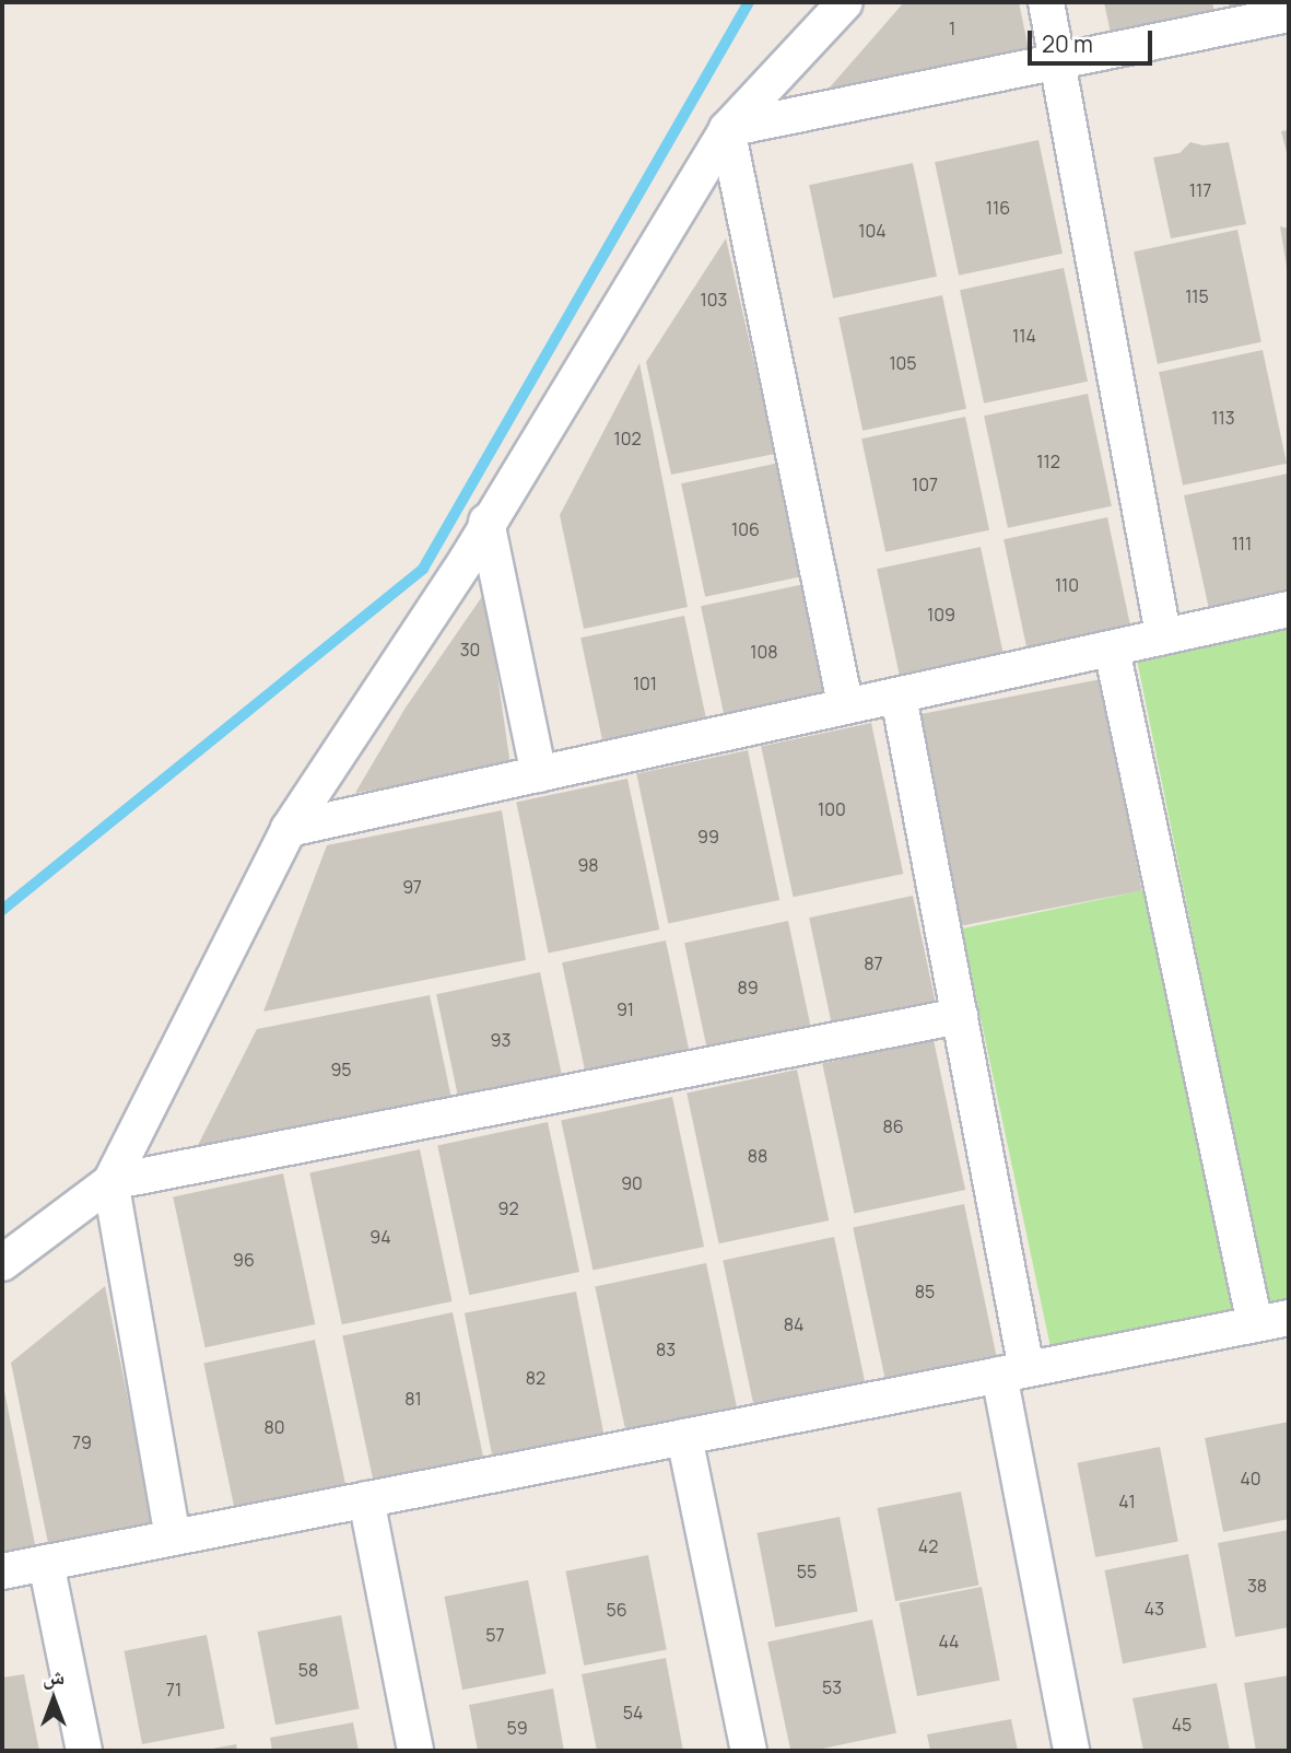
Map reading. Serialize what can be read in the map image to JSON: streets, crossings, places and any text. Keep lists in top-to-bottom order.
{
  "house_numbers": [
    "1",
    "117",
    "116",
    "104",
    "115",
    "103",
    "114",
    "105",
    "113",
    "102",
    "112",
    "107",
    "106",
    "111",
    "110",
    "109",
    "30",
    "108",
    "101",
    "100",
    "99",
    "98",
    "97",
    "87",
    "89",
    "91",
    "93",
    "95",
    "86",
    "88",
    "90",
    "92",
    "94",
    "96",
    "85",
    "84",
    "83",
    "82",
    "81",
    "80",
    "79",
    "40",
    "41",
    "42",
    "55",
    "38",
    "43",
    "56",
    "57",
    "44",
    "58",
    "53",
    "71",
    "54",
    "45",
    "59"
  ],
  "scale_bar": "20 m",
  "north": "top"
}
